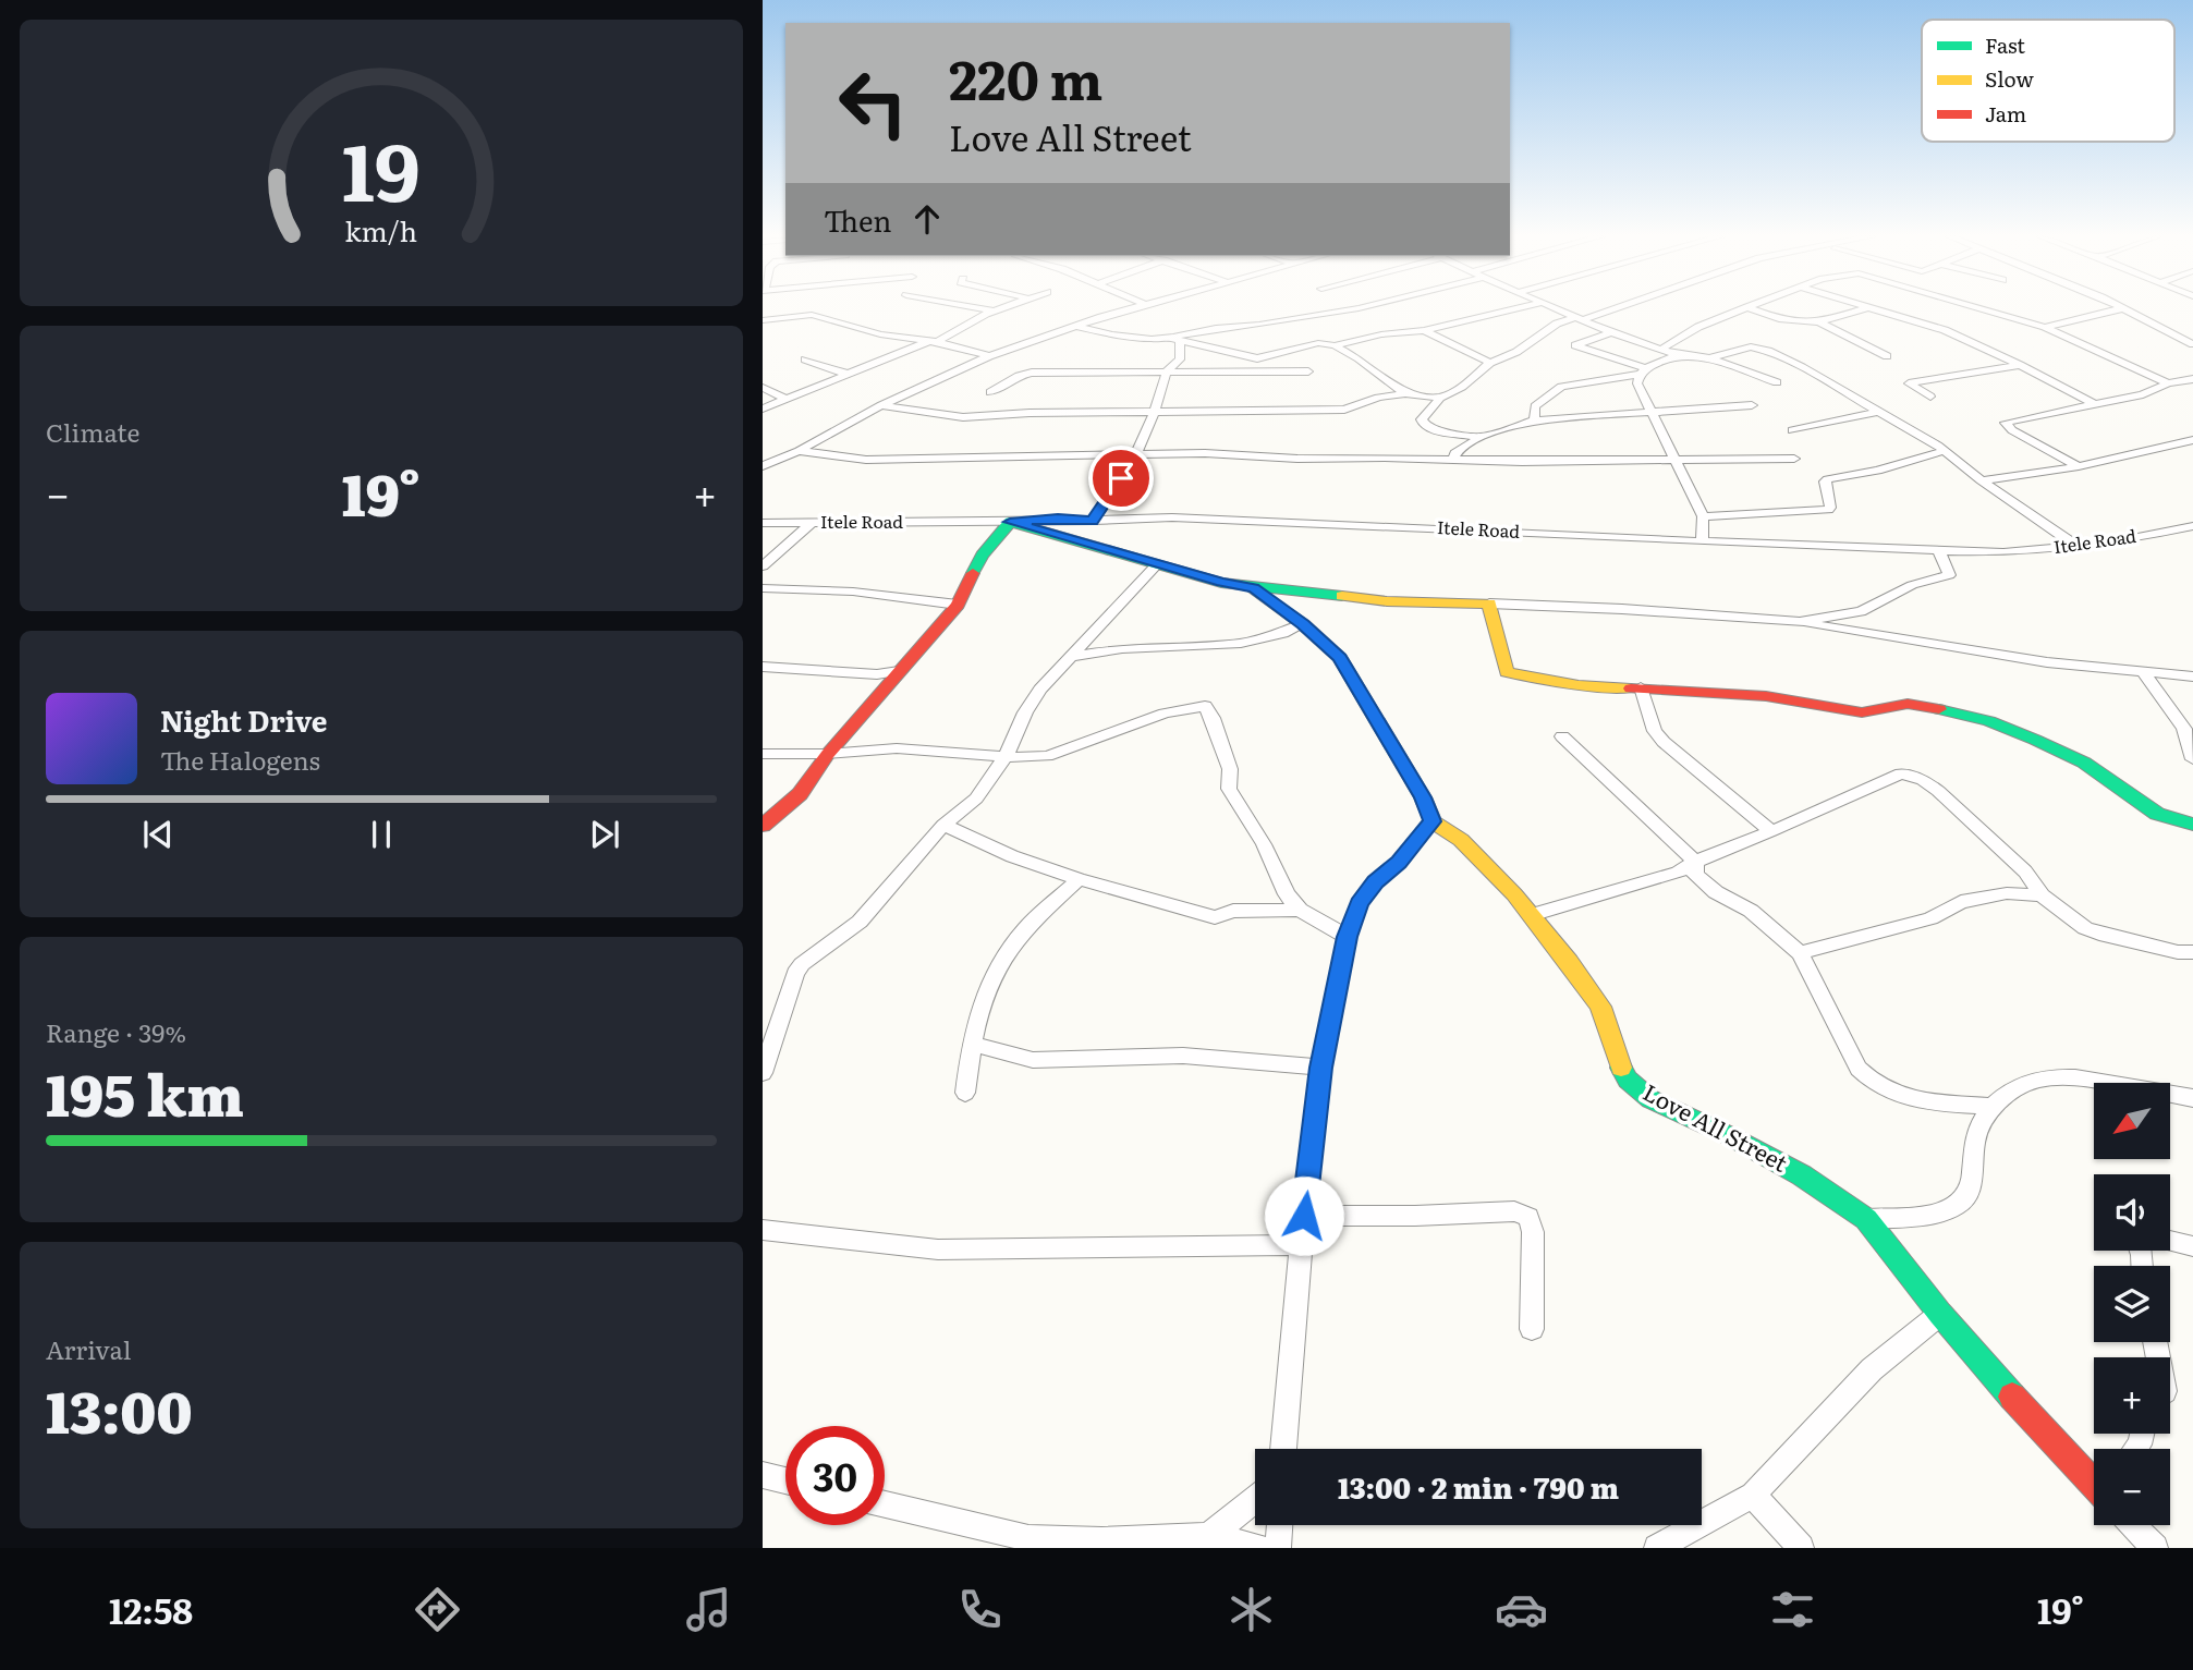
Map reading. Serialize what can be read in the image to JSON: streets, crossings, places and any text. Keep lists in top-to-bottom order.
{
  "streets": {
    "street": ["Itele Road", "Love All Street"]
  },
  "legend": ["Fast", "Slow", "Jam"],
  "north": "bottom left",
  "page": {
    "turn": ["220 m", "Love All Street"],
    "then": "Then",
    "tile": [
      "Climate",
      ["Range · 39%", "195 km"],
      ["Arrival", "13:00"]
    ],
    "heat": ["−", "19°", "+"],
    "song": ["Night Drive", "The Halogens"],
    "map_buttons": ["+", "−"],
    "limit": "30",
    "trip": "13:00 · 2 min · 790 m",
    "tabs": ["12:58", "19°"],
    "gauge": ["19", "km/h"]
  }
}
